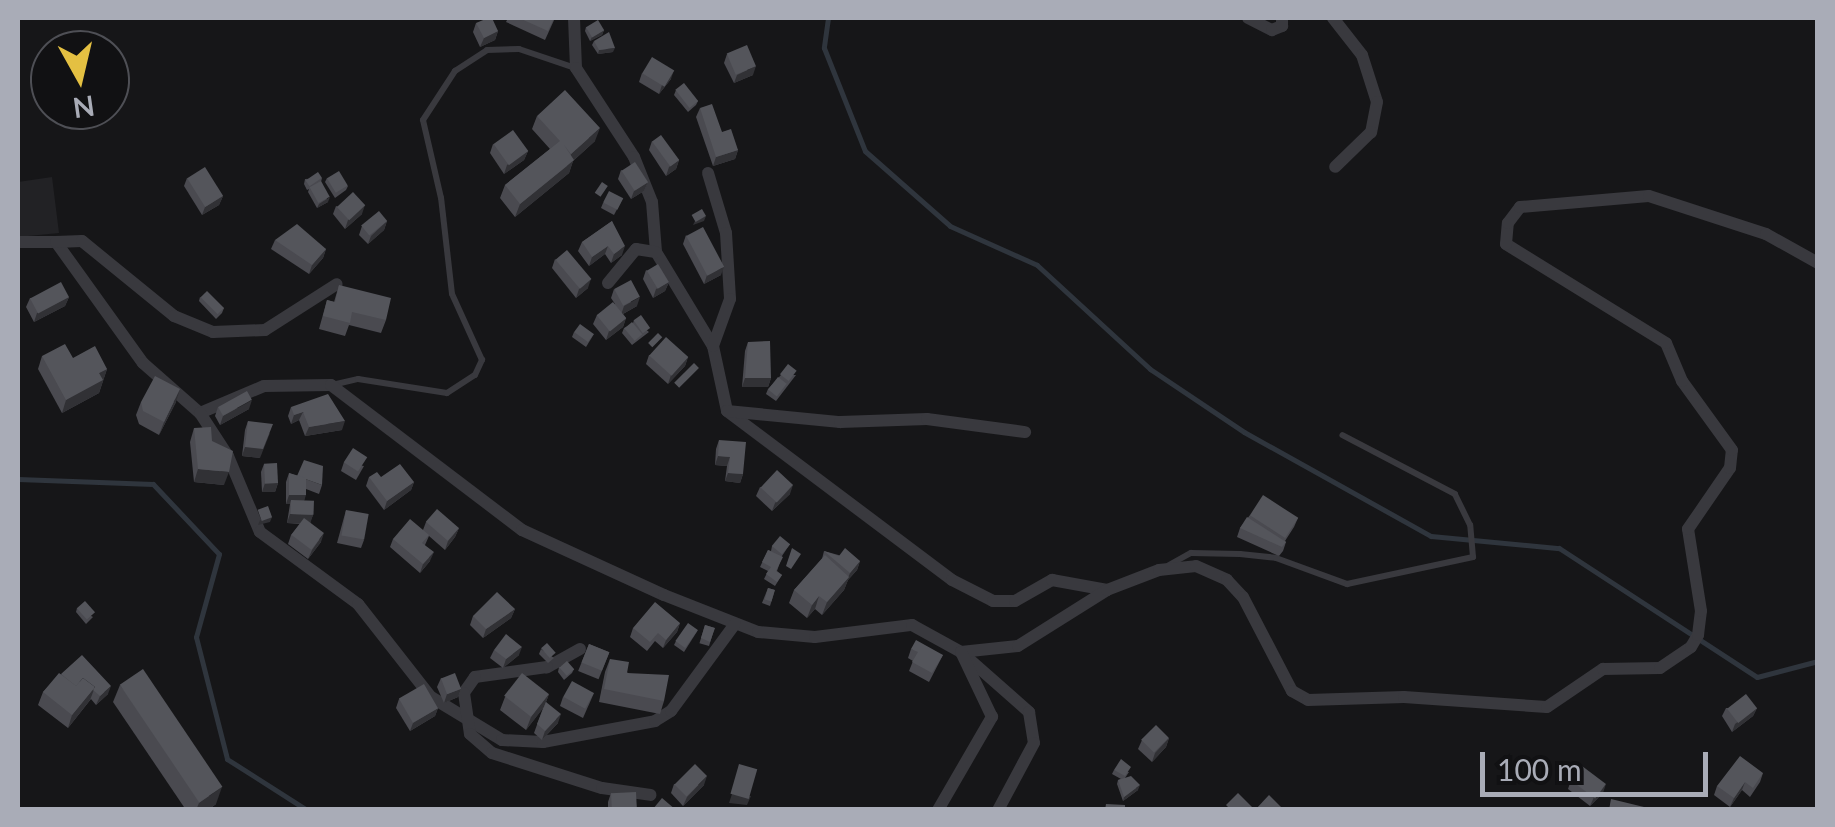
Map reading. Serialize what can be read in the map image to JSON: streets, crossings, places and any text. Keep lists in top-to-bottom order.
{
  "scale_bar": "100 m",
  "north": "bottom"
}
